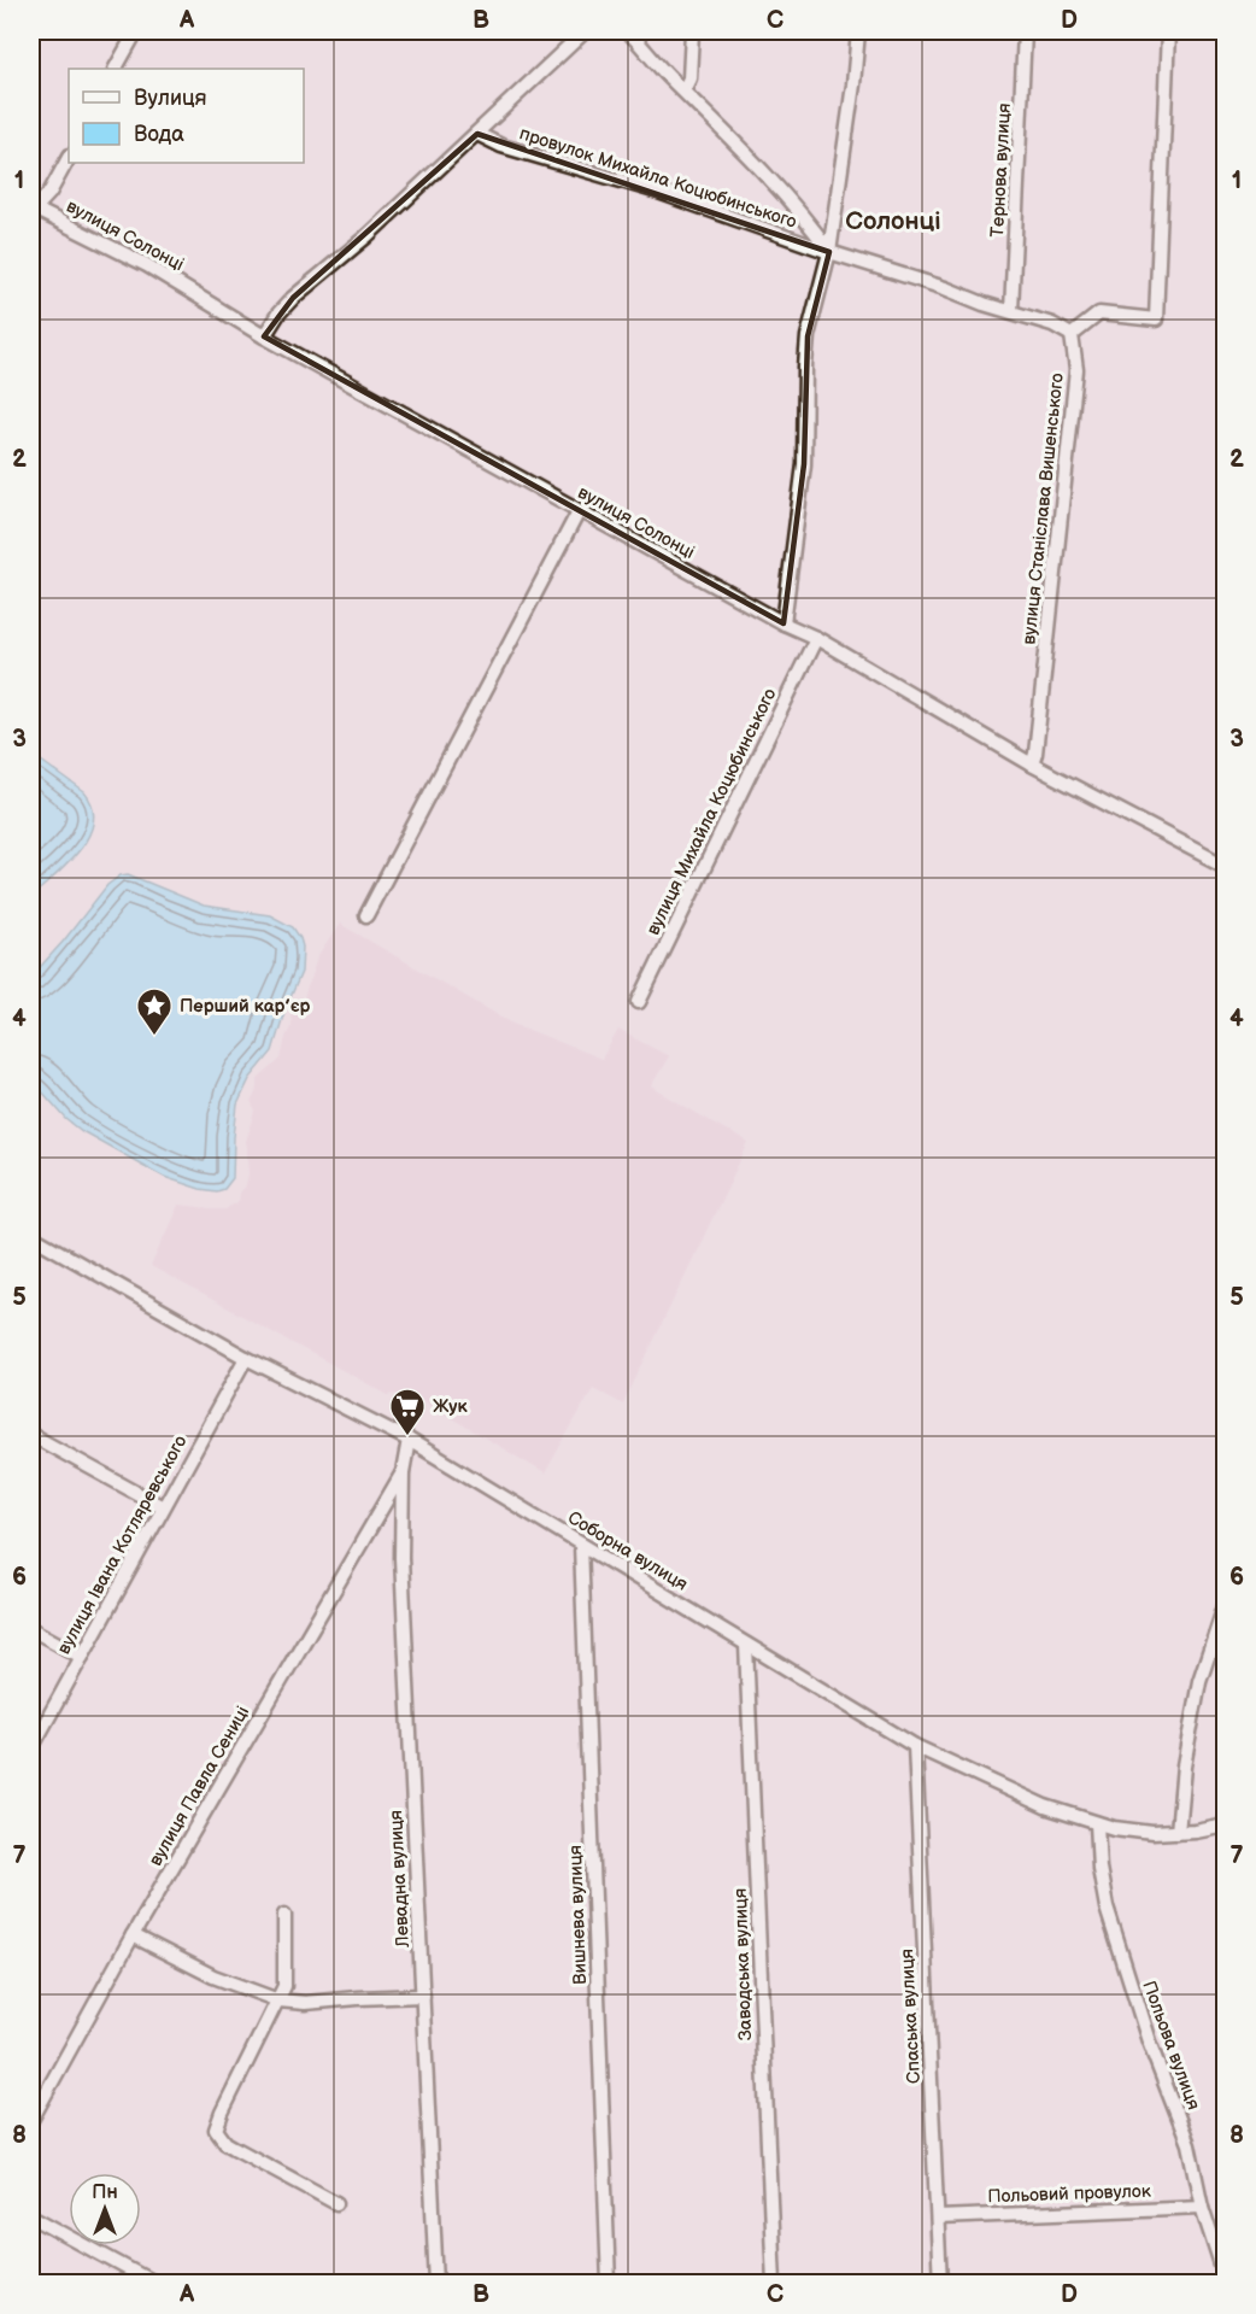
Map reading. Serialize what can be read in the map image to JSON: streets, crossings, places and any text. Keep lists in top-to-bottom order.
{
  "streets": {
    "street": [
      "Тернова вулиця",
      "провулок Михайла Коцюбинського",
      "вулиця Солонці",
      "вулиця Станіслава Вишенського",
      "вулиця Михайла Коцюбинського",
      "вулиця Івана Котляревського",
      "Соборна вулиця",
      "вулиця Павла Сениці",
      "Левадна вулиця",
      "Вишнева вулиця",
      "Заводська вулиця",
      "Спаська вулиця",
      "Польова вулиця",
      "Польовий провулок"
    ]
  },
  "crossings": [
    ["Тернова вулиця", "провулок Михайла Коцюбинського"],
    ["провулок Михайла Коцюбинського", "вулиця Солонці"],
    ["провулок Михайла Коцюбинського", "вулиця Станіслава Вишенського"],
    ["вулиця Солонці", "вулиця Станіслава Вишенського"],
    ["вулиця Солонці", "вулиця Михайла Коцюбинського"],
    ["вулиця Івана Котляревського", "Соборна вулиця"],
    ["Соборна вулиця", "Вишнева вулиця"],
    ["Соборна вулиця", "Заводська вулиця"],
    ["Соборна вулиця", "Спаська вулиця"],
    ["Соборна вулиця", "Польова вулиця"],
    ["вулиця Павла Сениці", "Левадна вулиця"],
    ["Спаська вулиця", "Польовий провулок"],
    ["Польова вулиця", "Польовий провулок"]
  ],
  "districts": ["Солонці"],
  "places": {
    "place": ["Перший кар’єр"],
    "supermarket": ["Жук"]
  },
  "legend": ["Вулиця", "Вода"],
  "north": "top",
  "grid": {
    "columns": [
      "A",
      "B",
      "C",
      "D"
    ],
    "rows": [
      "1",
      "2",
      "3",
      "4",
      "5",
      "6",
      "7",
      "8"
    ]
  }
}
